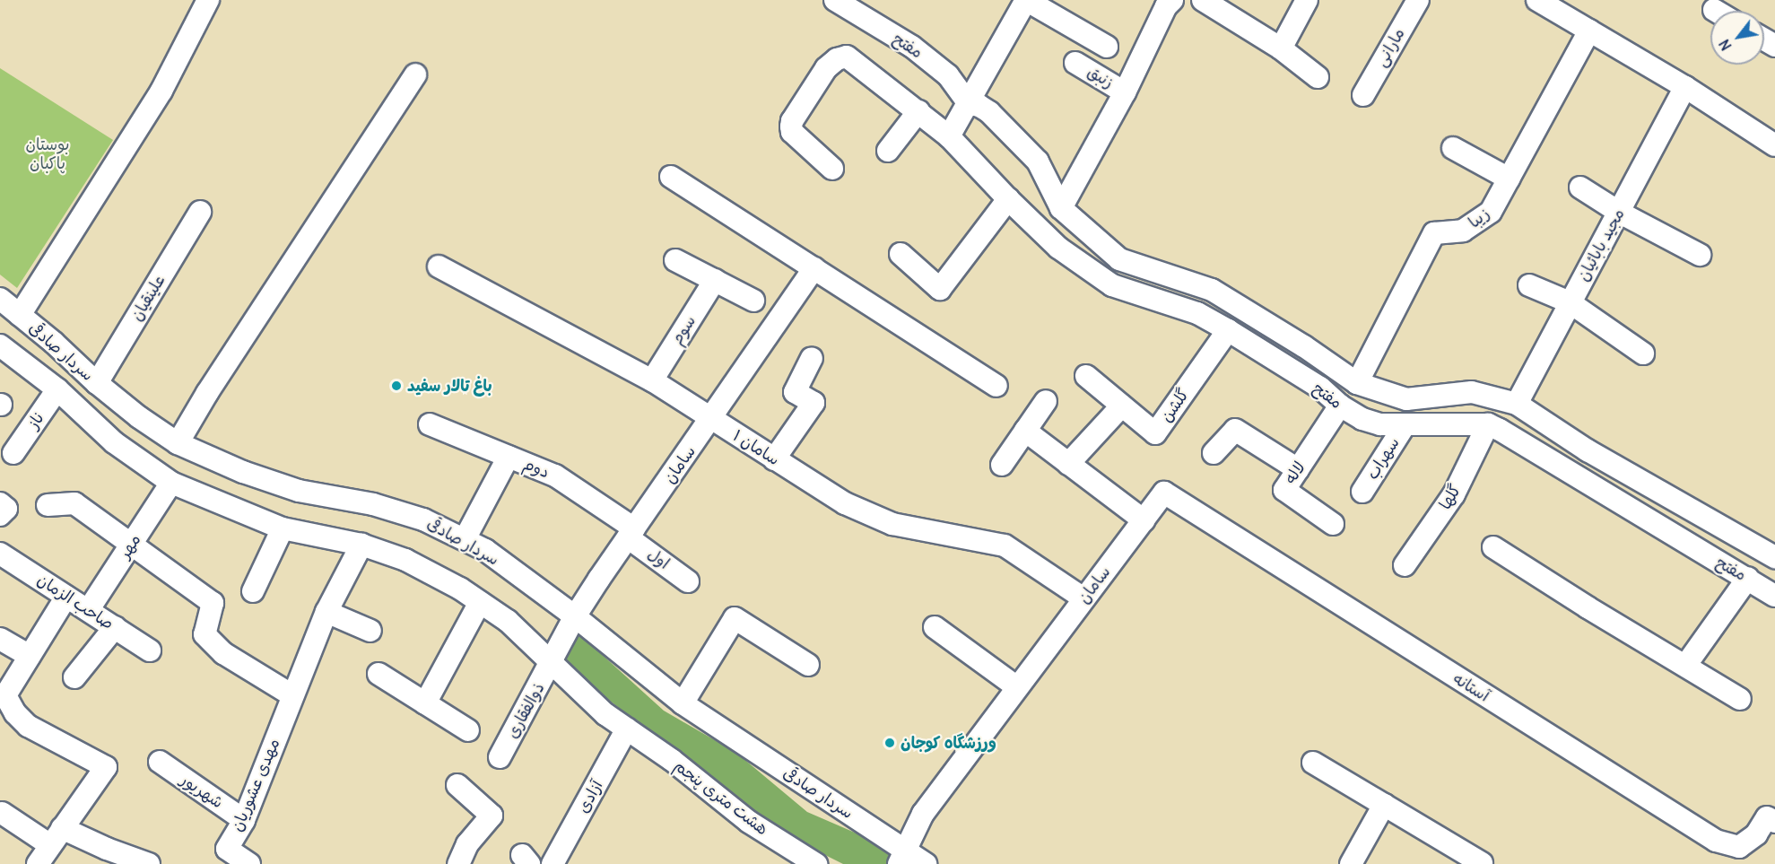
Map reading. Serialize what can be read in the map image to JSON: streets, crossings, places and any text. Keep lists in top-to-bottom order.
{
  "streets": {
    "street": [
      "مفتح",
      "مارانی",
      "زنبق",
      "زیبا",
      "مجید بابائیان",
      "علینقیان",
      "سوم",
      "سردار صادقی",
      "گلشن",
      "ناز",
      "سامان ۱",
      "سهراب",
      "سامان",
      "دوم",
      "لاله",
      "گلها",
      "مهر",
      "اول",
      "صاحب الزمان",
      "آستانه",
      "ذوالفقاری",
      "مهدی عشوریان",
      "شهریور",
      "آزادی",
      "هشت متری پنجم"
    ]
  },
  "crossings": [
    ["مفتح", "زیبا"],
    ["مفتح", "مجید بابائیان"],
    ["مفتح", "گلشن"],
    ["مفتح", "سهراب"],
    ["مفتح", "لاله"],
    ["مفتح", "گلها"],
    ["علینقیان", "سردار صادقی"],
    ["سوم", "سامان ۱"],
    ["سردار صادقی", "سامان"],
    ["ناز", "هشت متری پنجم"],
    ["سامان ۱", "سامان"],
    ["سامان", "دوم"],
    ["سامان", "اول"],
    ["سامان", "آستانه"],
    ["سامان", "ذوالفقاری"],
    ["سامان", "هشت متری پنجم"],
    ["دوم", "اول"],
    ["مهر", "صاحب الزمان"],
    ["مهر", "هشت متری پنجم"],
    ["ذوالفقاری", "هشت متری پنجم"],
    ["مهدی عشوریان", "شهریور"],
    ["مهدی عشوریان", "هشت متری پنجم"],
    ["آزادی", "هشت متری پنجم"]
  ],
  "parks": ["بوستان پاکبان"],
  "places": ["باغ تالار سفید", "ورزشگاه کوجان"],
  "north": "bottom left"
}
